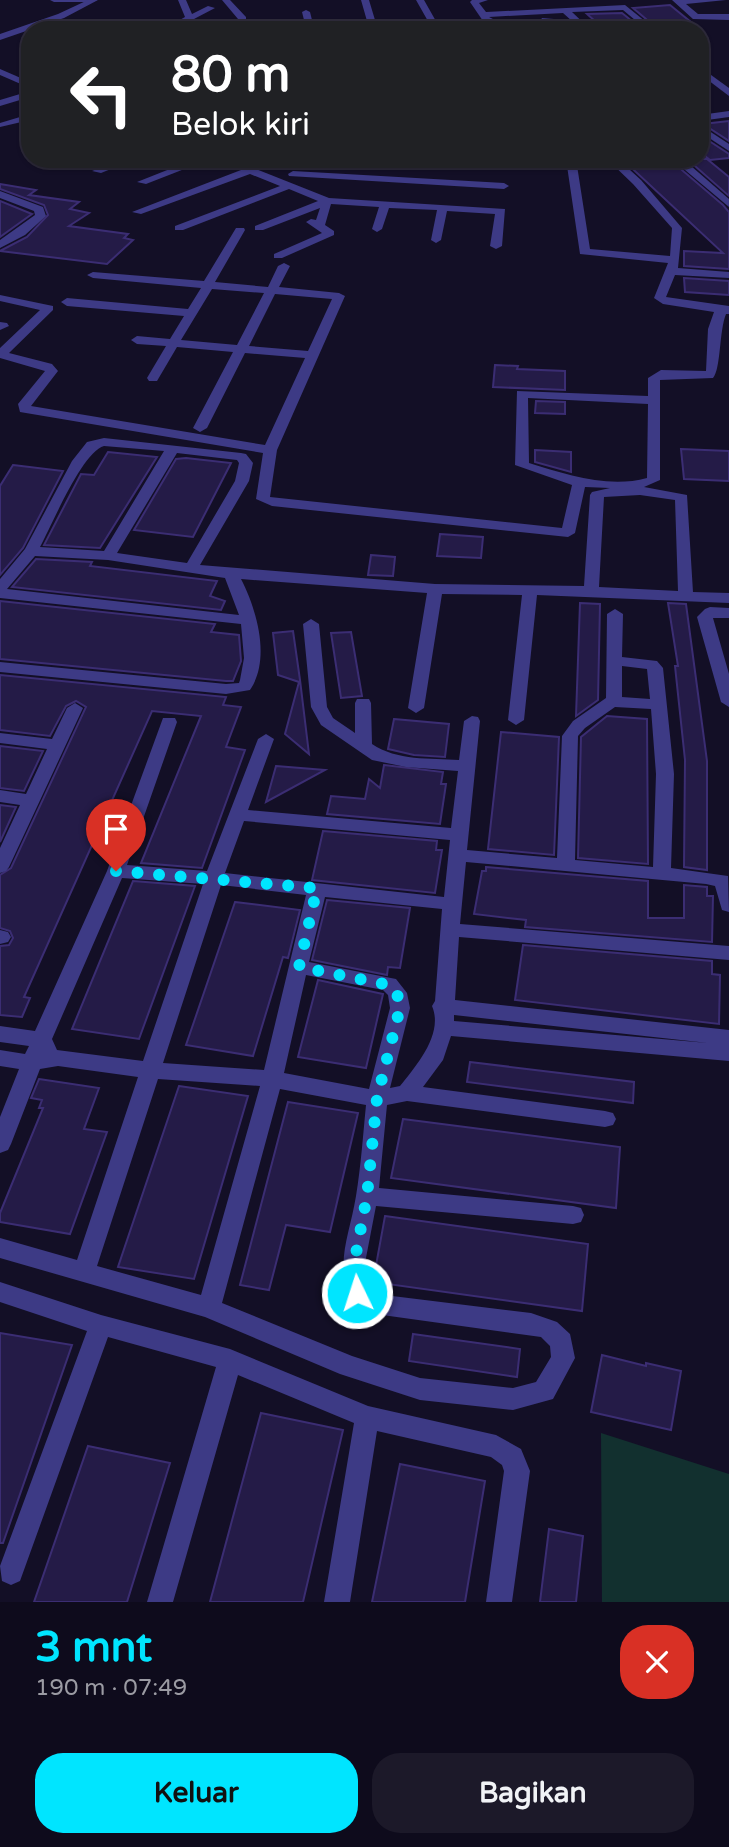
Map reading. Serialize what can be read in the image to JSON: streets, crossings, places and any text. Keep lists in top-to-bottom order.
{
  "page": {
    "turn": ["80 m", "Belok kiri"],
    "heading": ["3 mnt", "190 m · 07:49"],
    "buttons": ["Keluar", "Bagikan"]
  }
}
